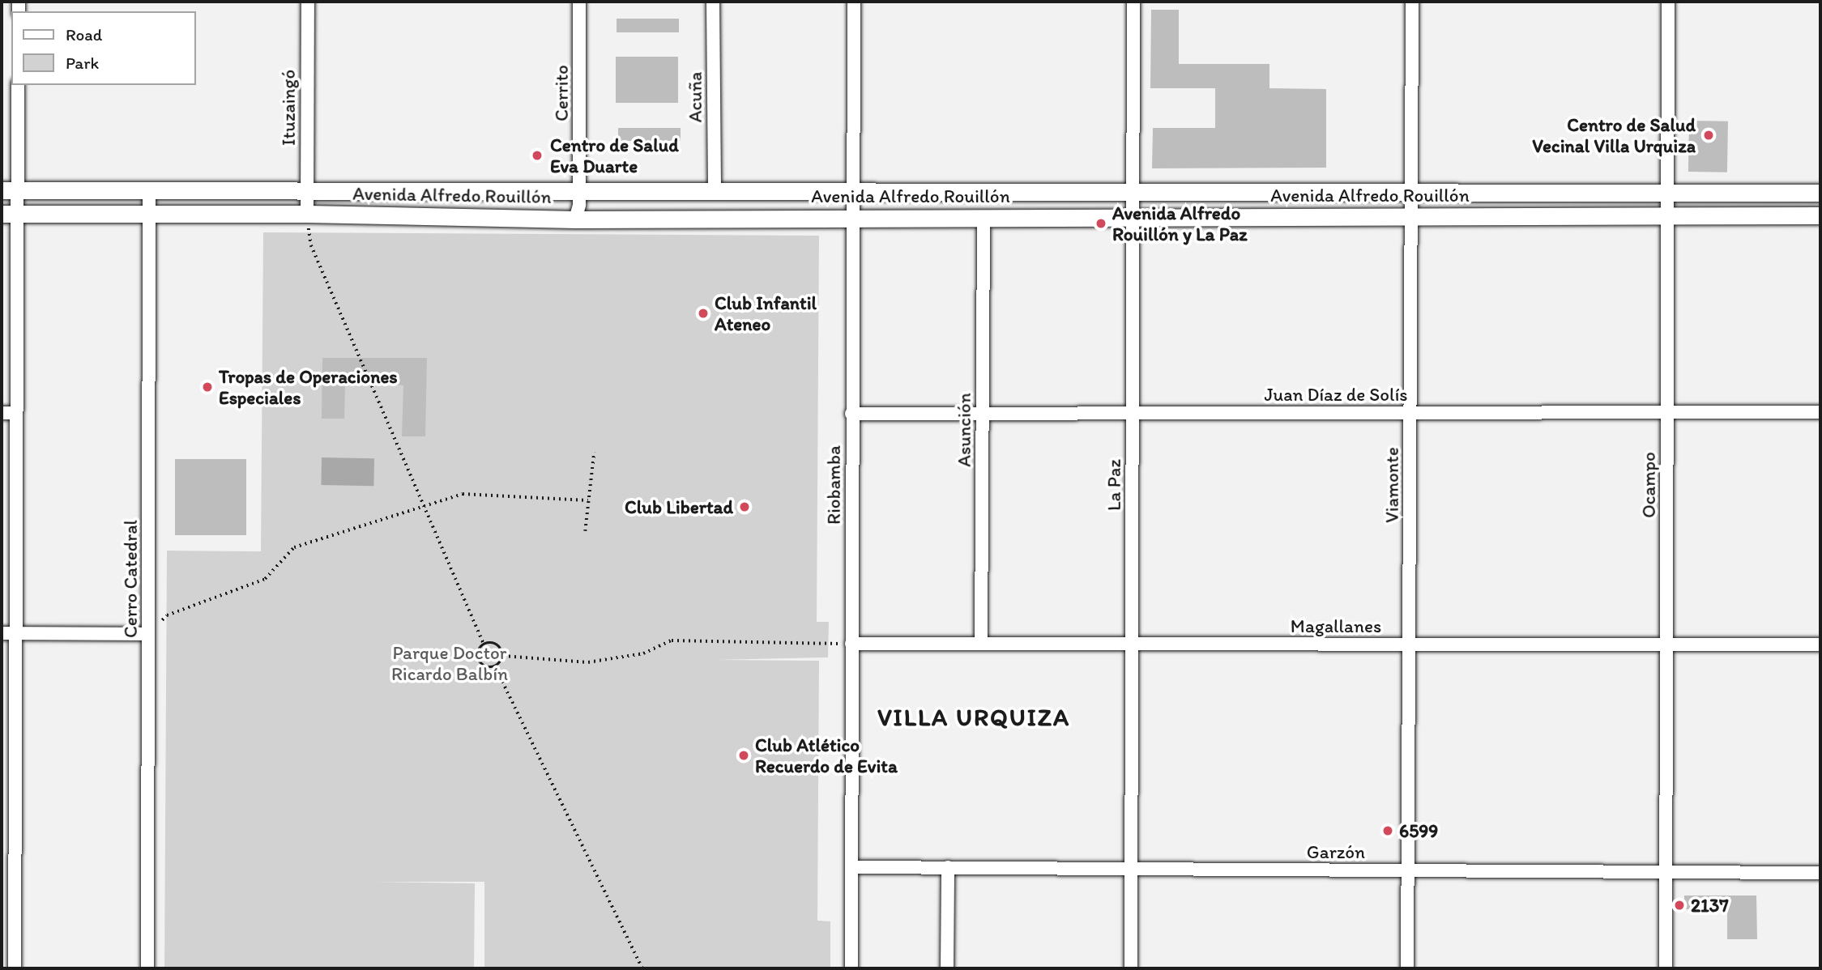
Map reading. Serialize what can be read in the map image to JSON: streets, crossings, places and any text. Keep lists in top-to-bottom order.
{
  "streets": {
    "street": [
      "Cerrito",
      "Acuña",
      "Ituzaingó",
      "Avenida Alfredo Rouillón",
      "Juan Díaz de Solís",
      "Asunción",
      "Riobamba",
      "La Paz",
      "Viamonte",
      "Ocampo",
      "Cerro Catedral",
      "Magallanes",
      "Garzón"
    ]
  },
  "crossings": [
    ["Cerrito", "Avenida Alfredo Rouillón"],
    ["Acuña", "Avenida Alfredo Rouillón"],
    ["Ituzaingó", "Avenida Alfredo Rouillón"],
    ["Avenida Alfredo Rouillón", "Asunción"],
    ["Avenida Alfredo Rouillón", "Riobamba"],
    ["Avenida Alfredo Rouillón", "La Paz"],
    ["Avenida Alfredo Rouillón", "Viamonte"],
    ["Avenida Alfredo Rouillón", "Ocampo"],
    ["Avenida Alfredo Rouillón", "Cerro Catedral"],
    ["Juan Díaz de Solís", "Asunción"],
    ["Juan Díaz de Solís", "Riobamba"],
    ["Juan Díaz de Solís", "La Paz"],
    ["Juan Díaz de Solís", "Viamonte"],
    ["Juan Díaz de Solís", "Ocampo"],
    ["Asunción", "Magallanes"],
    ["Riobamba", "Magallanes"],
    ["Riobamba", "Garzón"],
    ["La Paz", "Magallanes"],
    ["La Paz", "Garzón"],
    ["Viamonte", "Magallanes"],
    ["Viamonte", "Garzón"],
    ["Ocampo", "Magallanes"],
    ["Ocampo", "Garzón"]
  ],
  "districts": ["VILLA URQUIZA"],
  "parks": ["Parque Doctor Ricardo Balbín"],
  "places": [
    "Centro de Salud Vecinal Villa Urquiza",
    "Centro de Salud Eva Duarte",
    "Avenida Alfredo Rouillón y La Paz",
    "Club Infantil Ateneo",
    "Tropas de Operaciones Especiales",
    "Club Libertad",
    "Club Atlético Recuerdo de Evita",
    "6599",
    "2137"
  ],
  "legend": ["Road", "Park"]
}
